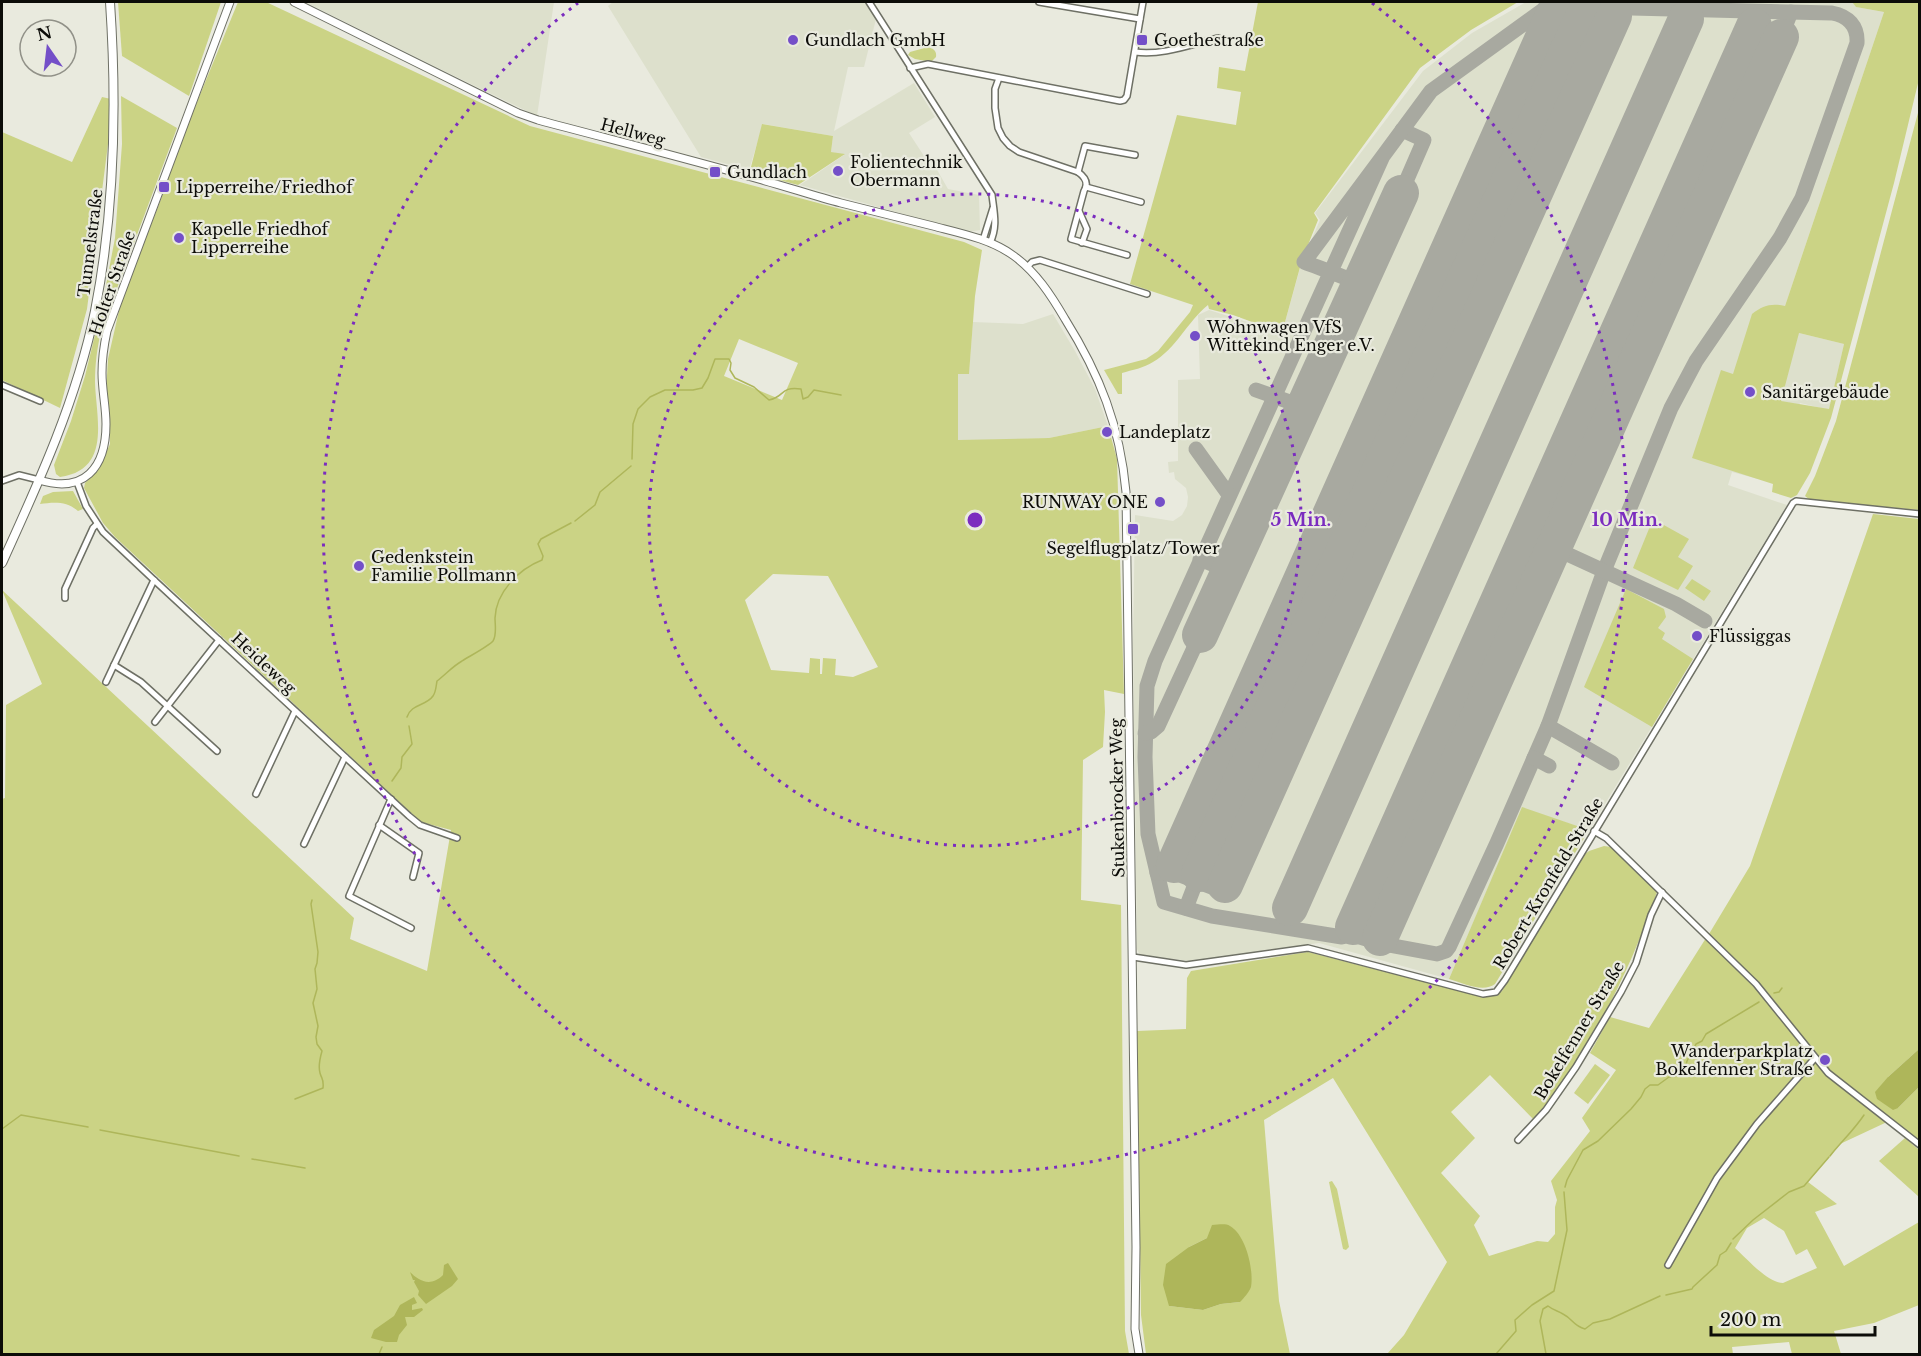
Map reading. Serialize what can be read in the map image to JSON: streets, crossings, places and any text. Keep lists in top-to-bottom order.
{
  "streets": {
    "main road": ["Tunnelstraße"],
    "street": [
      "Hellweg",
      "Holter Straße",
      "Heideweg",
      "Stukenbrocker Weg",
      "Robert-Kronfeld-Straße",
      "Bokelfenner Straße"
    ]
  },
  "crossings": [
    ["Hellweg", "Stukenbrocker Weg"],
    ["Holter Straße", "Heideweg"],
    ["Stukenbrocker Weg", "Robert-Kronfeld-Straße"]
  ],
  "places": {
    "other": [
      "Gundlach GmbH",
      "Folientechnik Obermann",
      "Kapelle Friedhof Lipperreihe",
      "Wohnwagen VfS Wittekind Enger e.V.",
      "Sanitärgebäude",
      "Landeplatz",
      "RUNWAY ONE",
      "Gedenkstein Familie Pollmann",
      "Flüssiggas",
      "Wanderparkplatz Bokelfenner Straße"
    ],
    "transit": [
      "Goethestraße",
      "Gundlach",
      "Lipperreihe/Friedhof",
      "Segelflugplatz/Tower"
    ]
  },
  "scale_bar": "200 m",
  "north": "top",
  "rings": ["5 Min.", "10 Min."]
}
